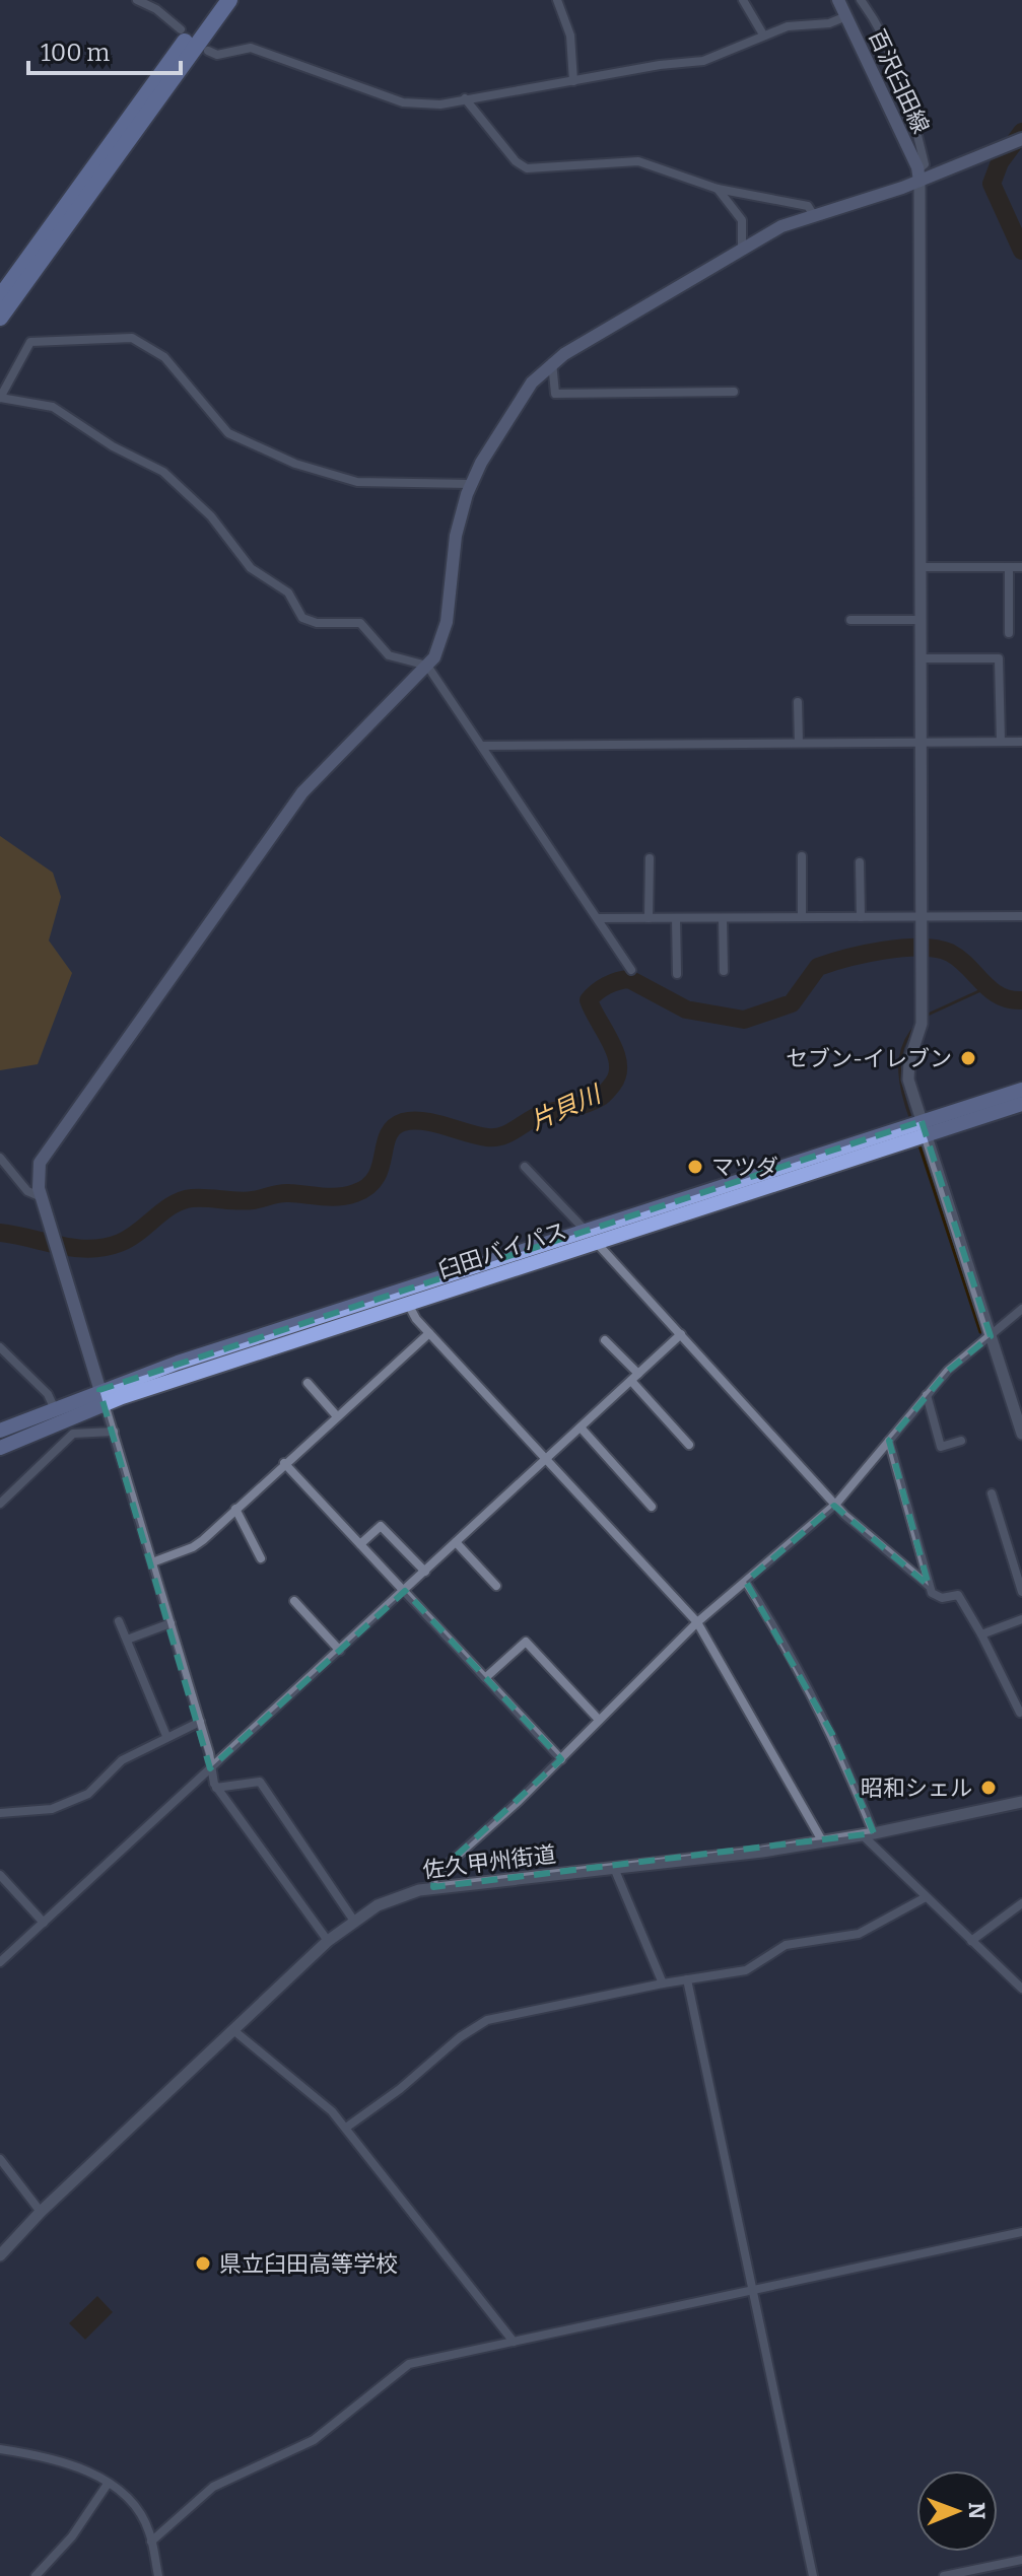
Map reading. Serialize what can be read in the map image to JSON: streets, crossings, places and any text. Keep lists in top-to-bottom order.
{
  "streets": {
    "highway": ["臼田バイパス"],
    "main road": ["百沢臼田線"],
    "street": ["佐久甲州街道"]
  },
  "water": ["片貝川"],
  "places": [
    "セブン-イレブン",
    "マツダ",
    "昭和シェル",
    "県立臼田高等学校"
  ],
  "scale_bar": "100 m",
  "north": "right"
}
